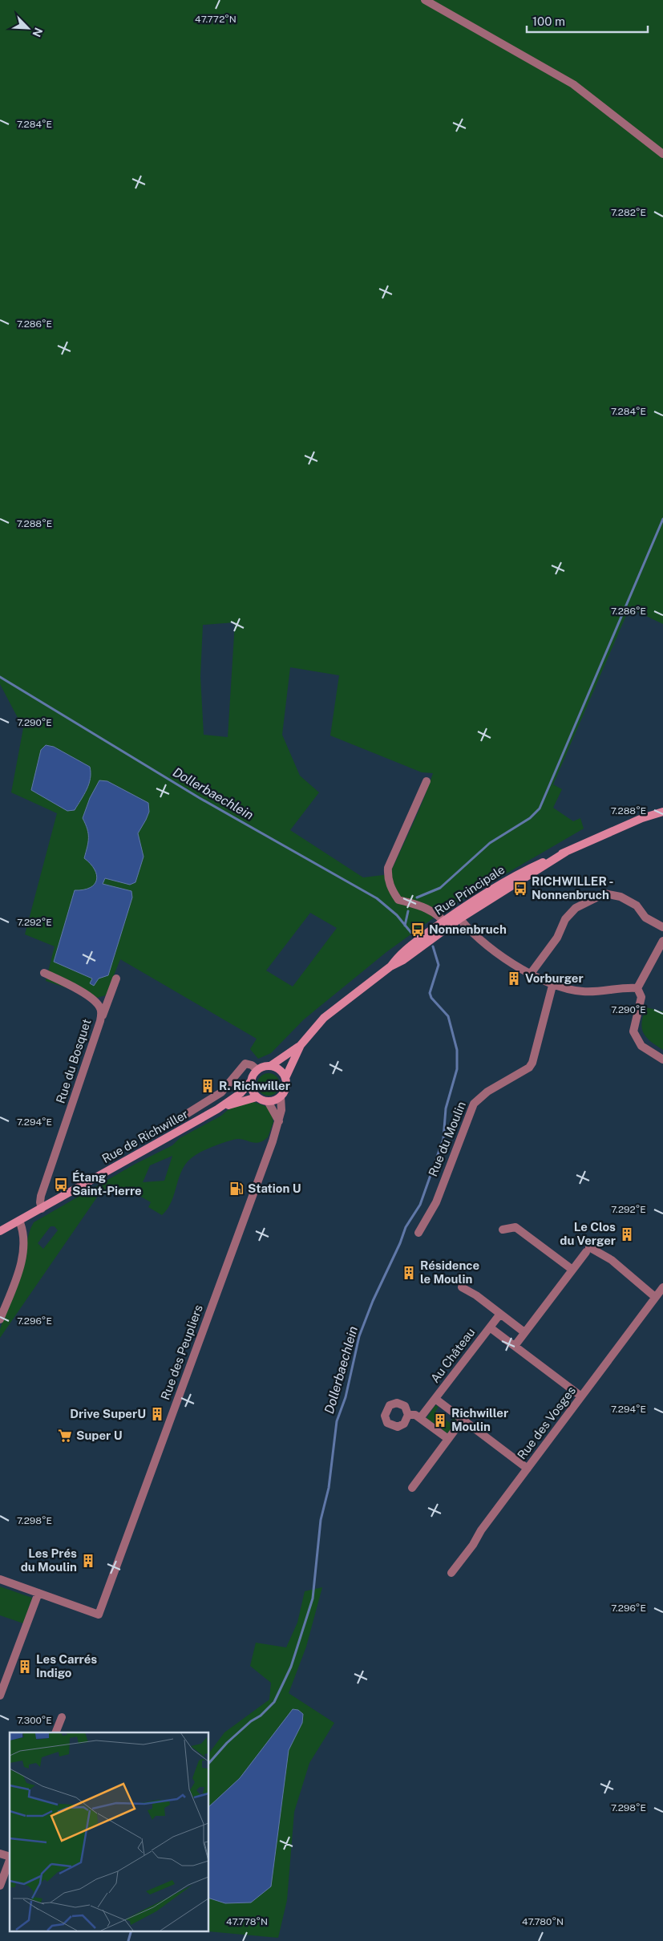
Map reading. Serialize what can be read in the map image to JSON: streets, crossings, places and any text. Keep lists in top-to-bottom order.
{
  "streets": {
    "main road": ["Rue Principale", "Rue de Richwiller"],
    "street": [
      "Rue du Bosquet",
      "Rue du Moulin",
      "Rue des Peupliers",
      "Au Château",
      "Rue des Vosges"
    ]
  },
  "crossings": [
    ["Rue du Bosquet", "Rue de Richwiller"],
    ["Rue de Richwiller", "Rue des Peupliers"],
    ["Au Château", "Rue des Vosges"]
  ],
  "water": ["Dollerbaechlein"],
  "places": {
    "bus stop": ["RICHWILLER - Nonnenbruch", "Nonnenbruch", "Étang Saint-Pierre"],
    "building": [
      "Vorburger",
      "R. Richwiller",
      "Le Clos du Verger",
      "Résidence le Moulin",
      "Drive SuperU",
      "Richwiller Moulin",
      "Les Prés du Moulin",
      "Les Carrés Indigo"
    ],
    "fuel station": ["Station U"],
    "supermarket": ["Super U"]
  },
  "scale_bar": "100 m",
  "north": "bottom right",
  "coordinates": [
    "47.772°N",
    "7.284°E",
    "7.282°E",
    "7.286°E",
    "7.288°E",
    "7.290°E",
    "7.292°E",
    "7.294°E",
    "7.296°E",
    "7.298°E",
    "7.300°E",
    "47.778°N",
    "47.780°N"
  ]
}
